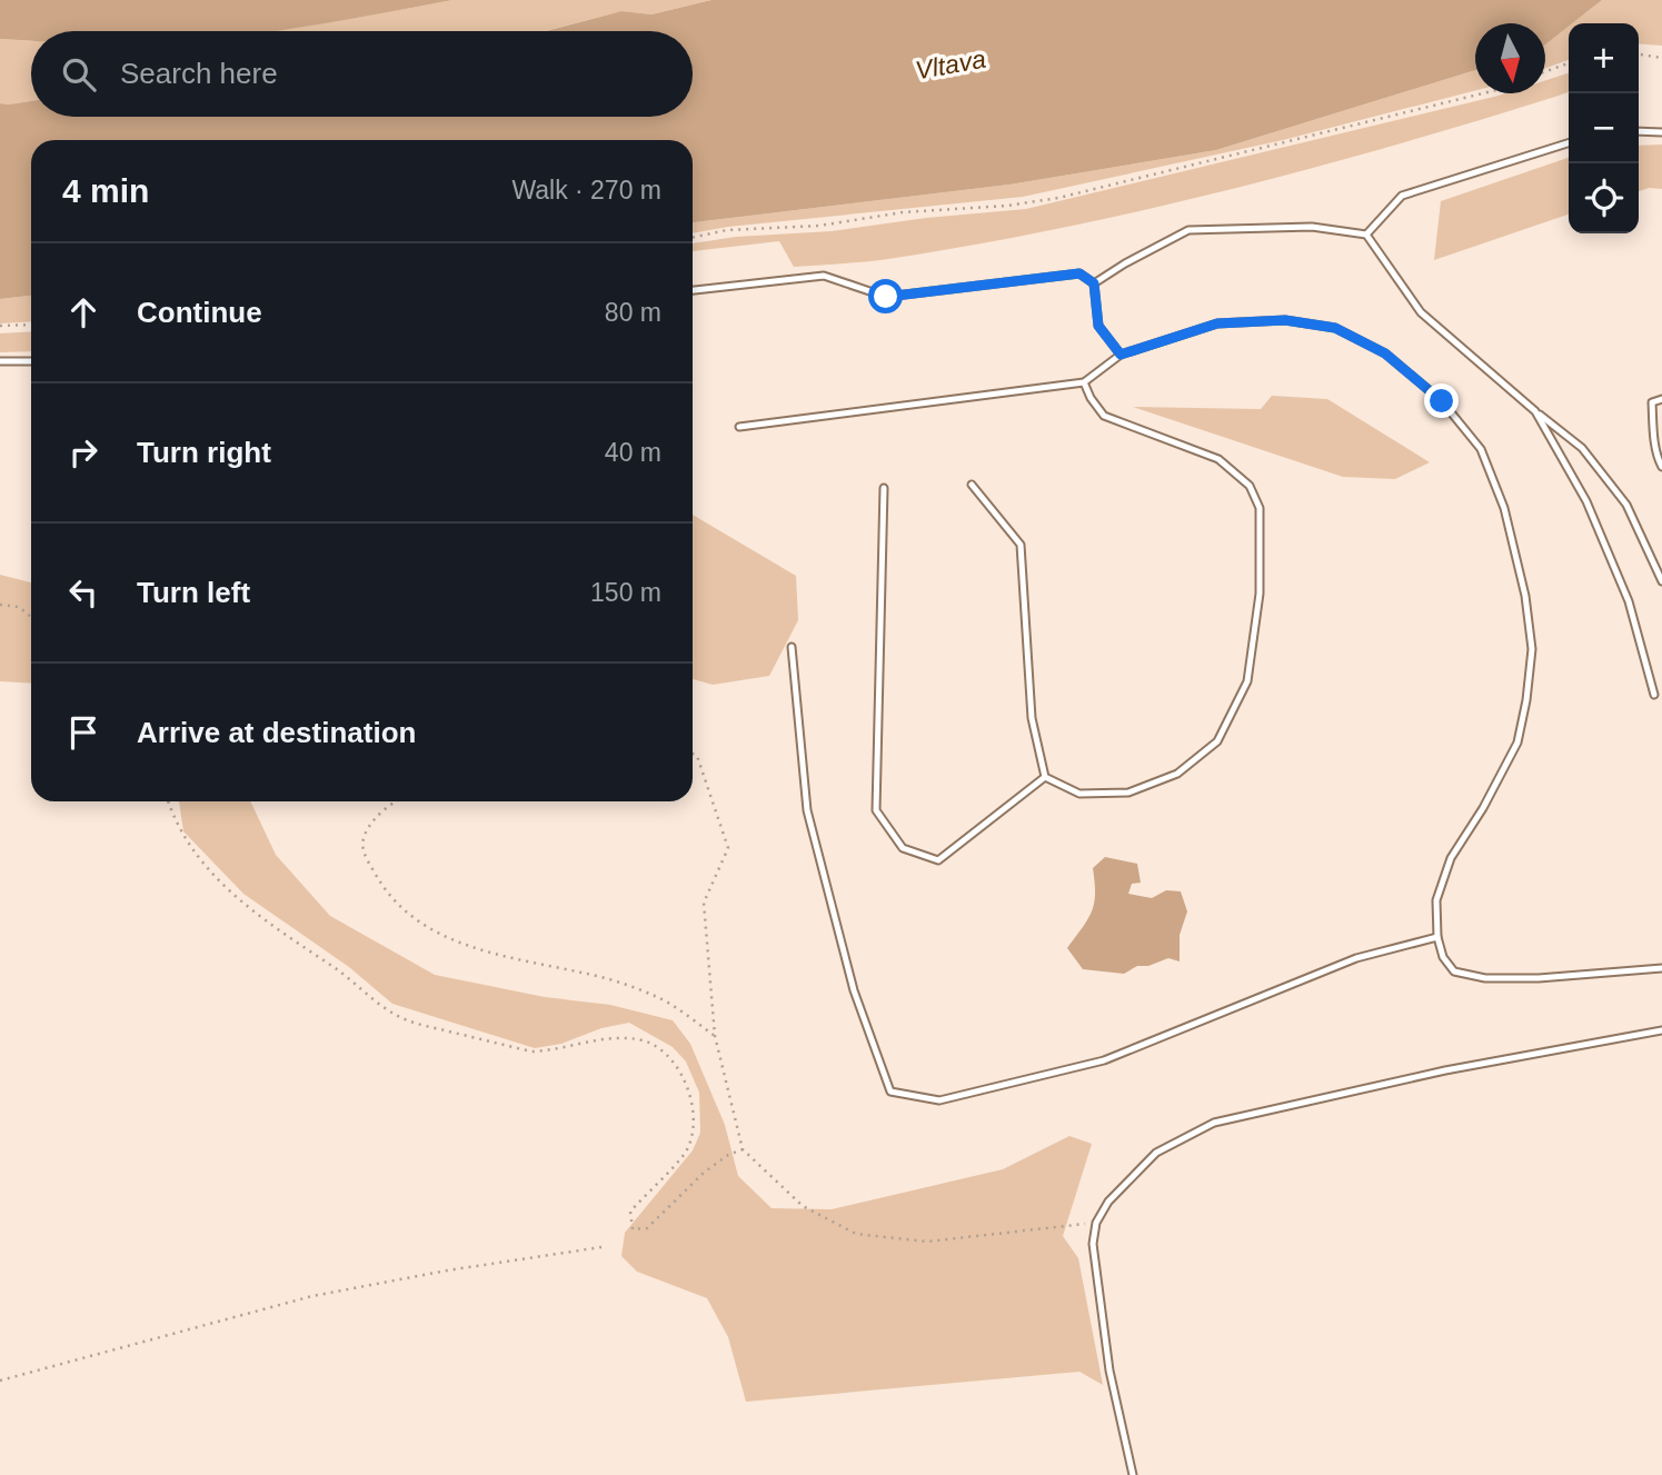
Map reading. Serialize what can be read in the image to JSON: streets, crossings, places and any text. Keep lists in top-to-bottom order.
{
  "water": ["Vltava"],
  "north": "bottom",
  "page": {
    "map_buttons": ["+", "−"],
    "search": "Search here",
    "heading": ["4 min", "Walk · 270 m"],
    "list": [
      ["Continue", "80 m"],
      ["Turn right", "40 m"],
      ["Turn left", "150 m"],
      "Arrive at destination"
    ]
  }
}
